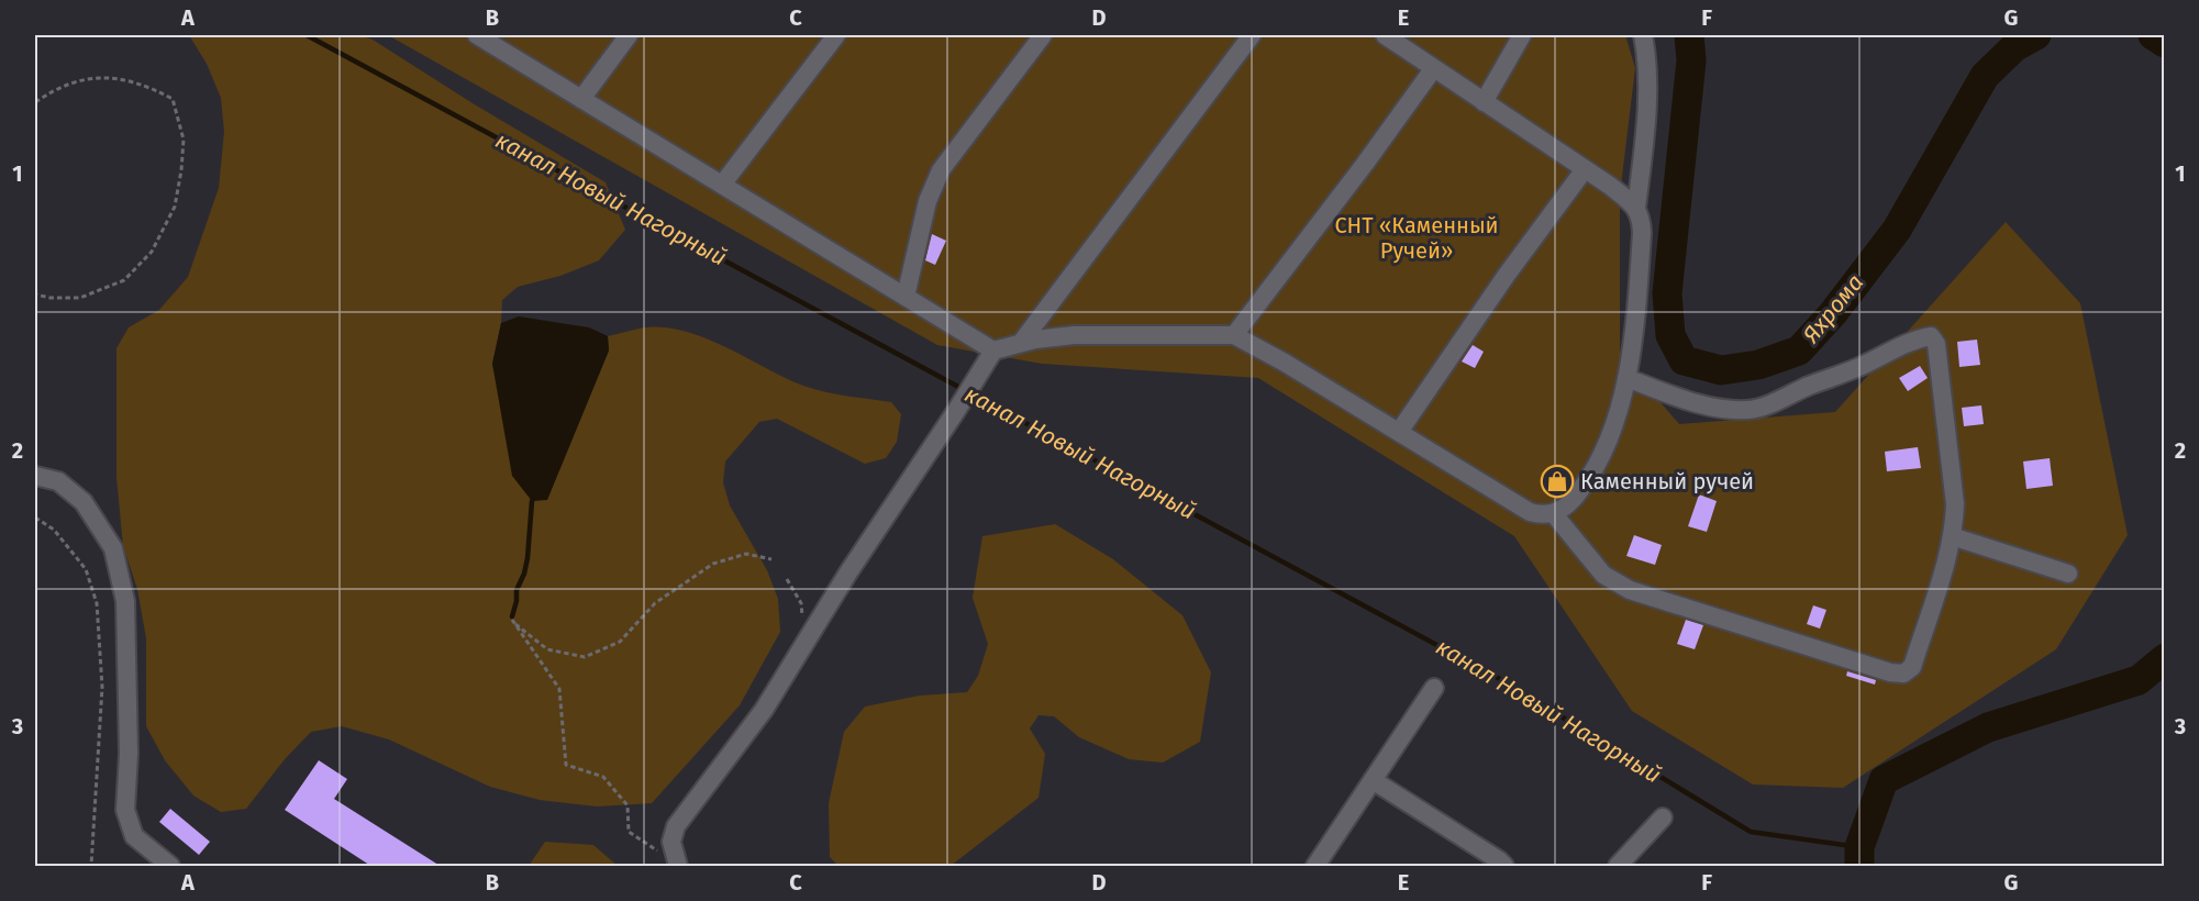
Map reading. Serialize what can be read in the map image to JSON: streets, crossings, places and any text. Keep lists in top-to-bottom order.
{
  "water": ["канал Новый Нагорный", "Яхрома"],
  "parks": ["СНТ «Каменный Ручей»"],
  "places": {
    "shop": ["Каменный ручей"]
  },
  "grid": {
    "columns": [
      "A",
      "B",
      "C",
      "D",
      "E",
      "F",
      "G"
    ],
    "rows": ["1", "2", "3"]
  }
}
